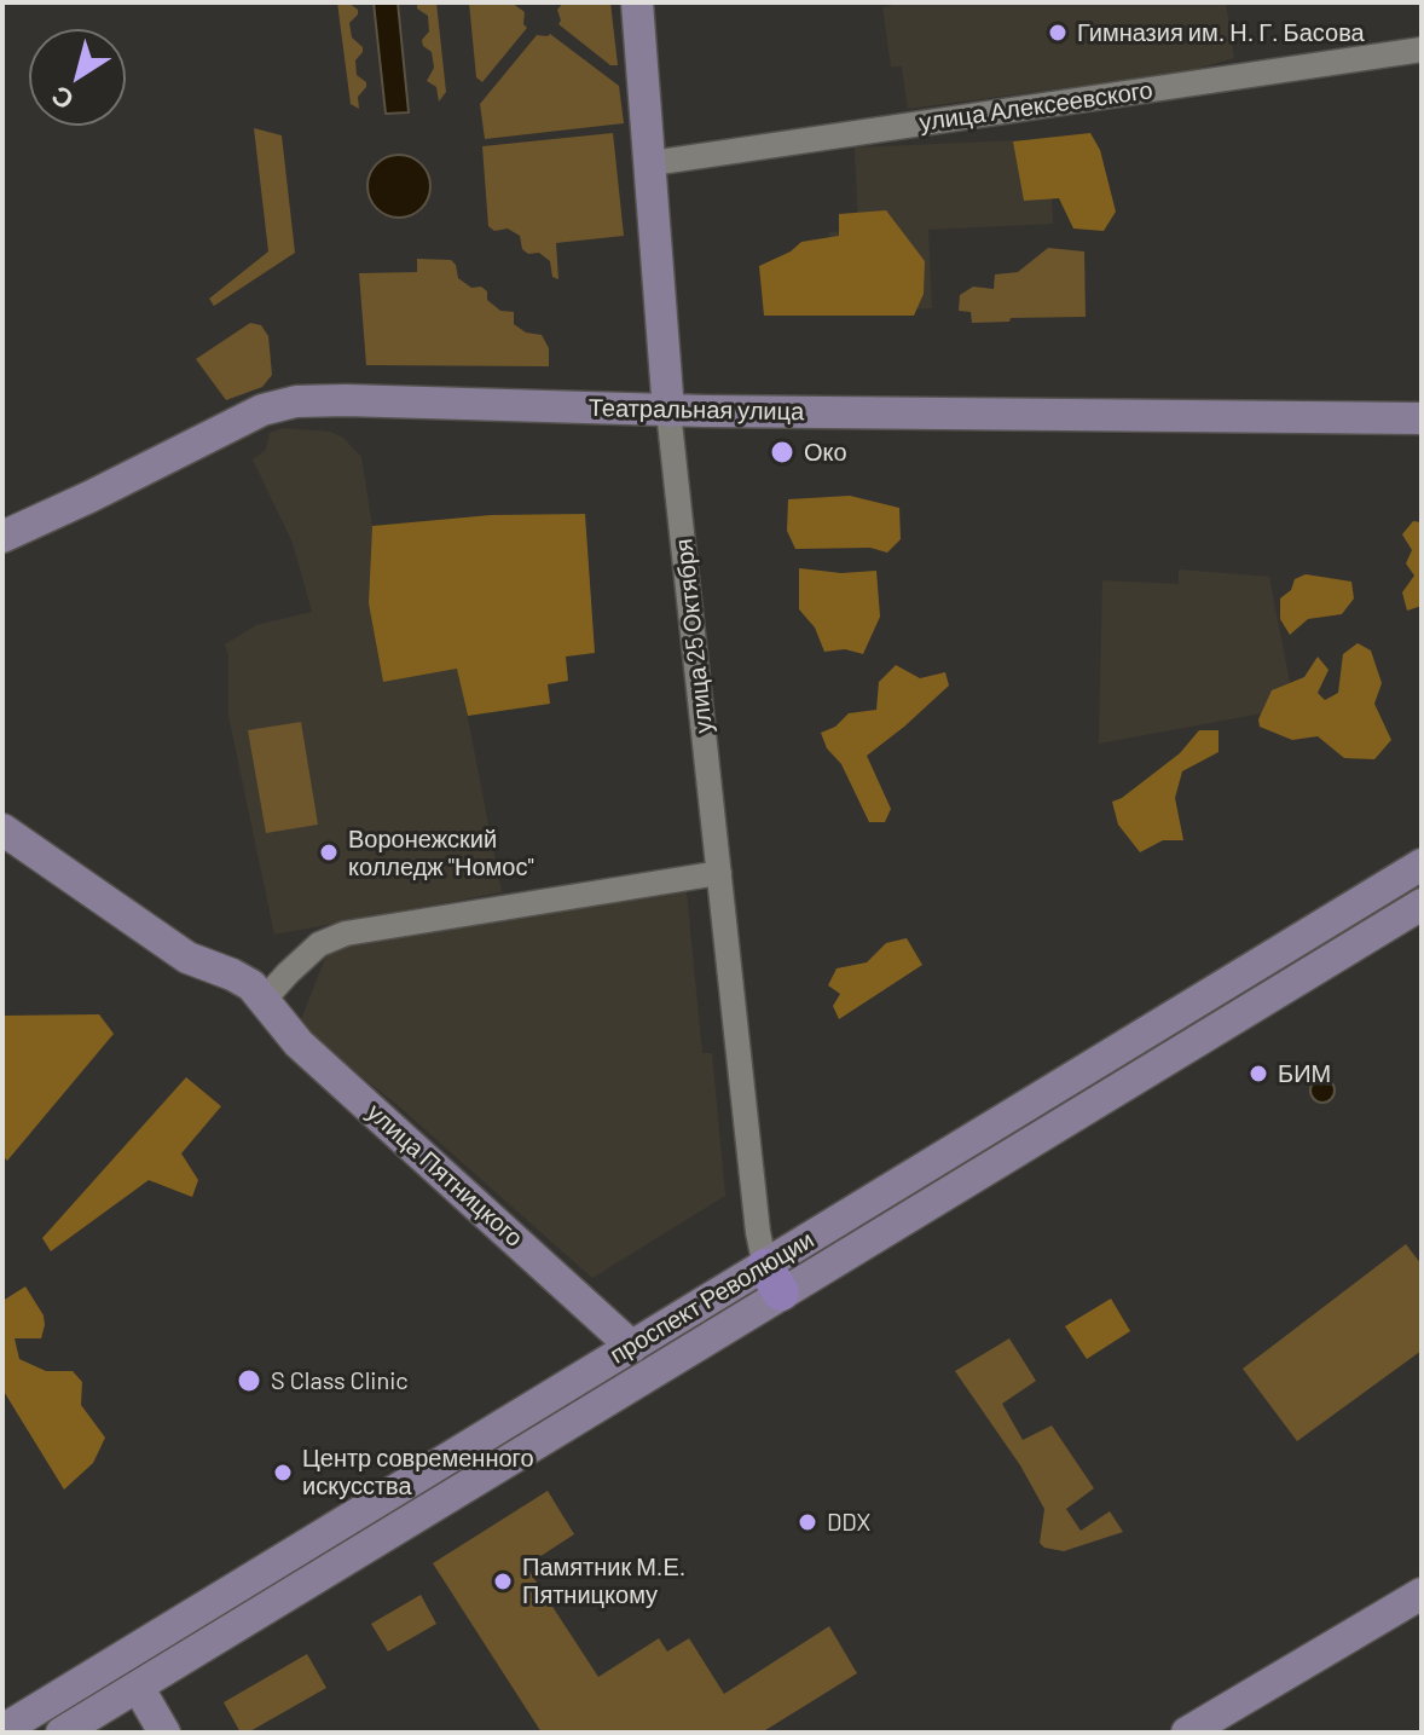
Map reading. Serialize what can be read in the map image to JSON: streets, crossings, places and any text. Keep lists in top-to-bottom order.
{
  "streets": {
    "main road": [
      "Театральная улица",
      "улица 25 Октября",
      "улица Пятницкого",
      "проспект Революции"
    ],
    "street": ["улица Алексеевского"]
  },
  "crossings": [
    ["улица Алексеевского", "улица 25 Октября"],
    ["Театральная улица", "улица 25 Октября"],
    ["улица 25 Октября", "проспект Революции"],
    ["улица Пятницкого", "проспект Революции"]
  ],
  "places": [
    "Гимназия им. Н. Г. Басова",
    "Око",
    "Воронежский колледж \"Номос\"",
    "БИМ",
    "S Class Clinic",
    "Центр современного искусства",
    "DDX",
    "Памятник М.Е. Пятницкому"
  ],
  "north": "bottom left"
}
